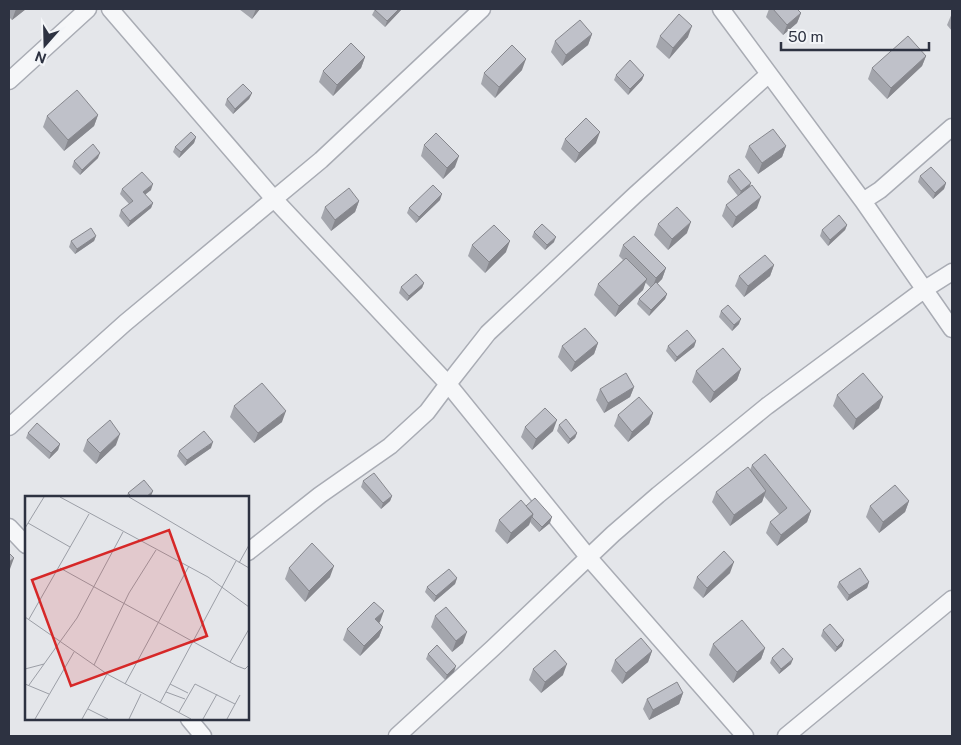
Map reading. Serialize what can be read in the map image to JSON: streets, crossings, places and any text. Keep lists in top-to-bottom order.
{
  "scale_bar": "50 m",
  "north": "bottom"
}
